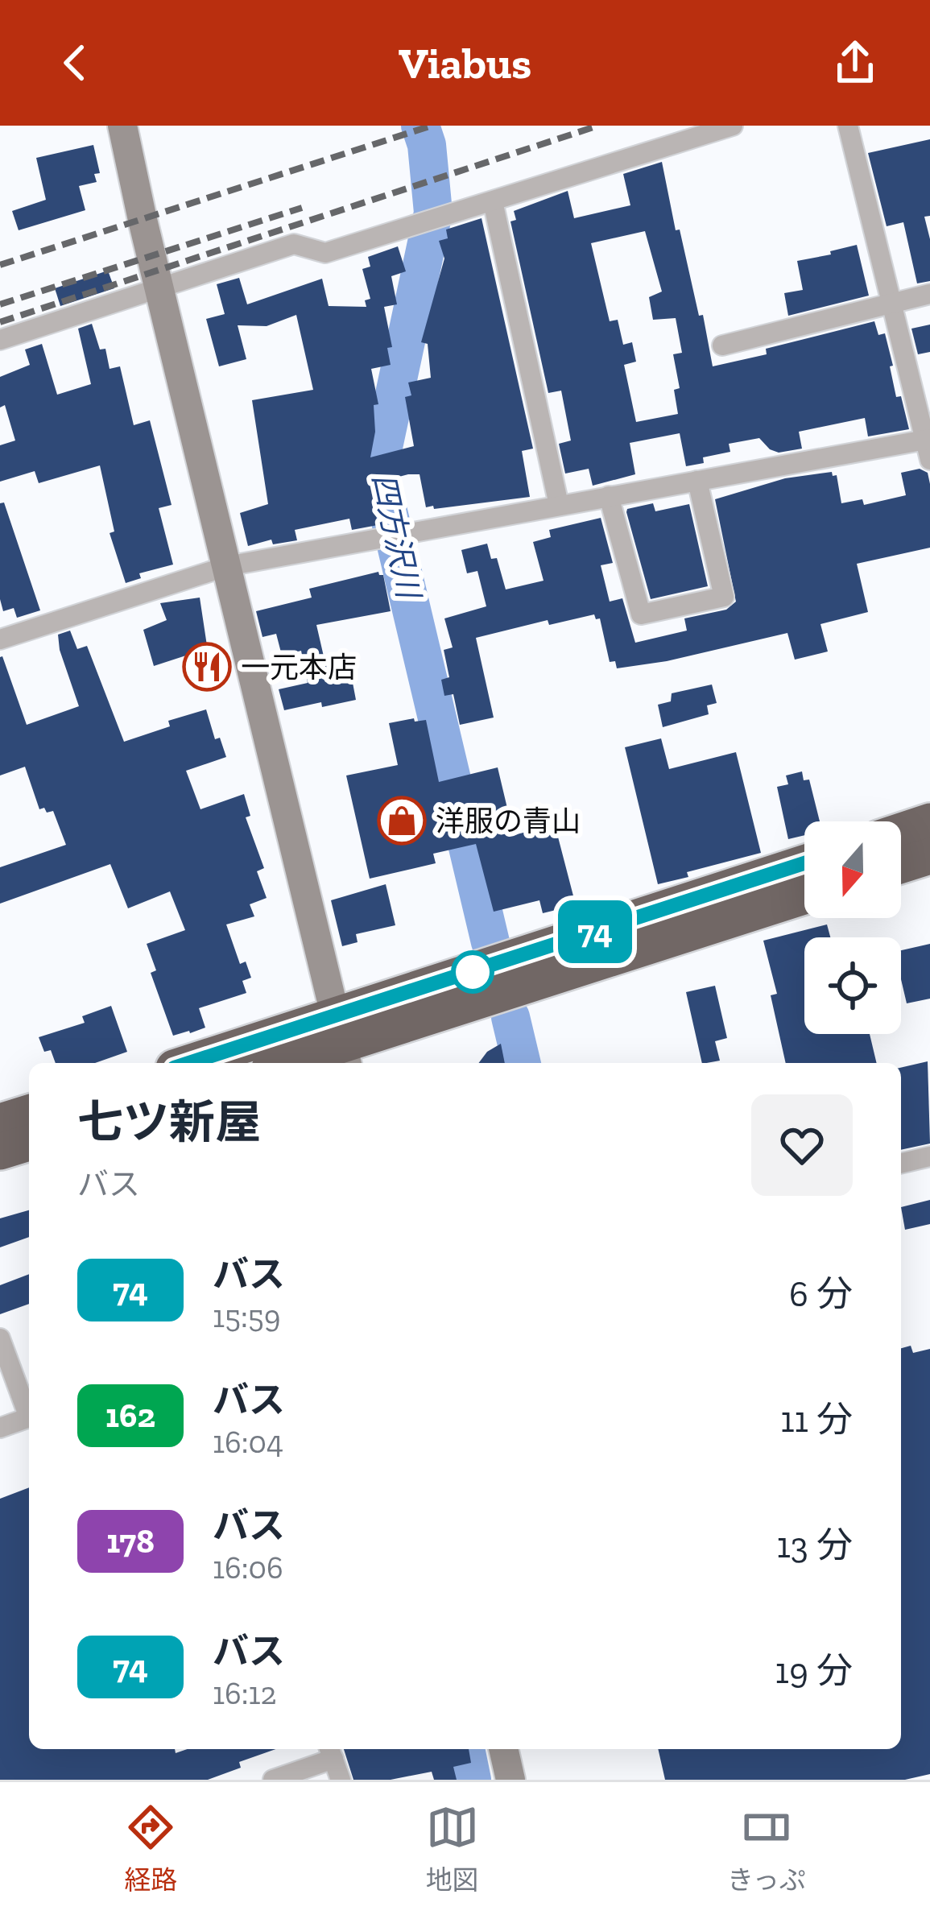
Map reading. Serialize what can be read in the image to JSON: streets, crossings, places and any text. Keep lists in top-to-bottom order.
{
  "water": ["四方沢川"],
  "places": {
    "restaurant": ["一元本店"],
    "shop": ["洋服の青山"]
  },
  "lines": ["bus line 74"],
  "north": "bottom",
  "page": {
    "header": "Viabus",
    "on_map": "74",
    "heading": ["七ツ新屋", "バス"],
    "list": [
      {
        "mark": "74",
        "name": "バス",
        "note": "15:59",
        "value": "6 分"
      },
      {
        "mark": "162",
        "name": "バス",
        "note": "16:04",
        "value": "11 分"
      },
      {
        "mark": "178",
        "name": "バス",
        "note": "16:06",
        "value": "13 分"
      },
      {
        "mark": "74",
        "name": "バス",
        "note": "16:12",
        "value": "19 分"
      }
    ],
    "tabs": ["経路", "地図", "きっぷ"]
  }
}
